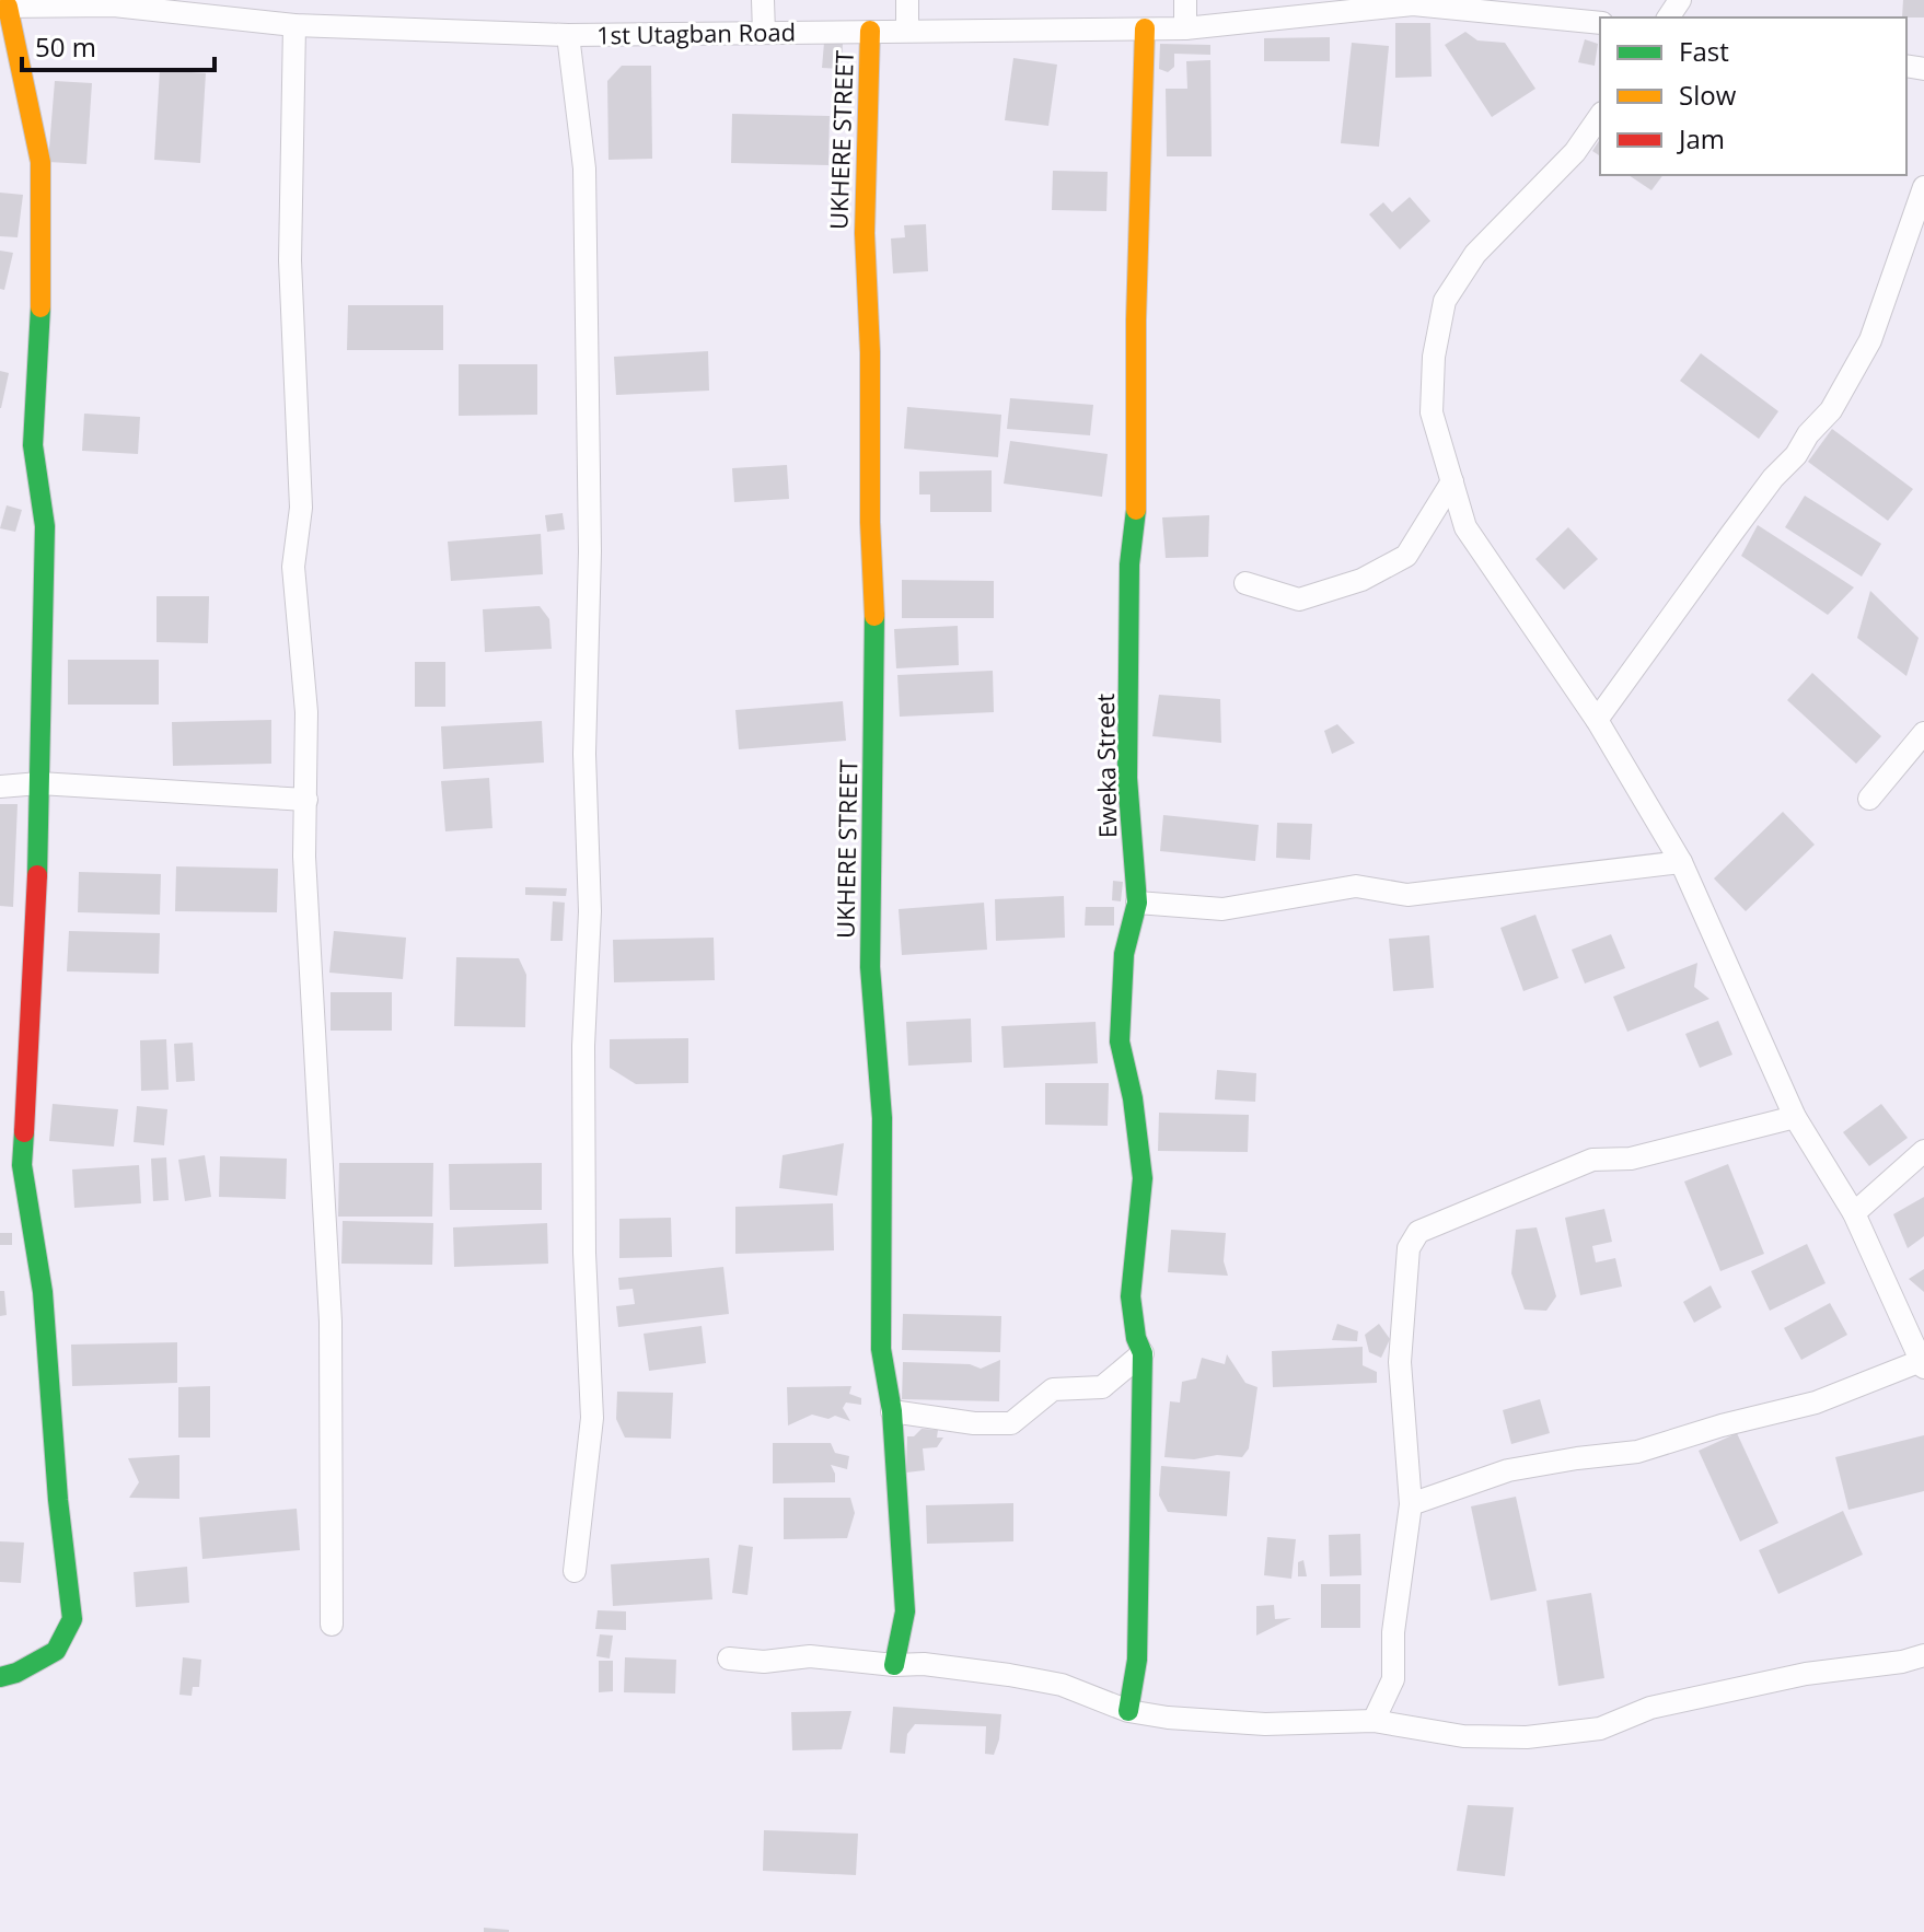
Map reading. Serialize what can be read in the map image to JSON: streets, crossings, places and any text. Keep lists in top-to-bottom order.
{
  "streets": {
    "street": ["1st Utagban Road", "UKHERE STREET", "Eweka Street"]
  },
  "crossings": [
    ["1st Utagban Road", "UKHERE STREET"],
    ["1st Utagban Road", "Eweka Street"]
  ],
  "legend": ["Fast", "Slow", "Jam"],
  "scale_bar": "50 m"
}
